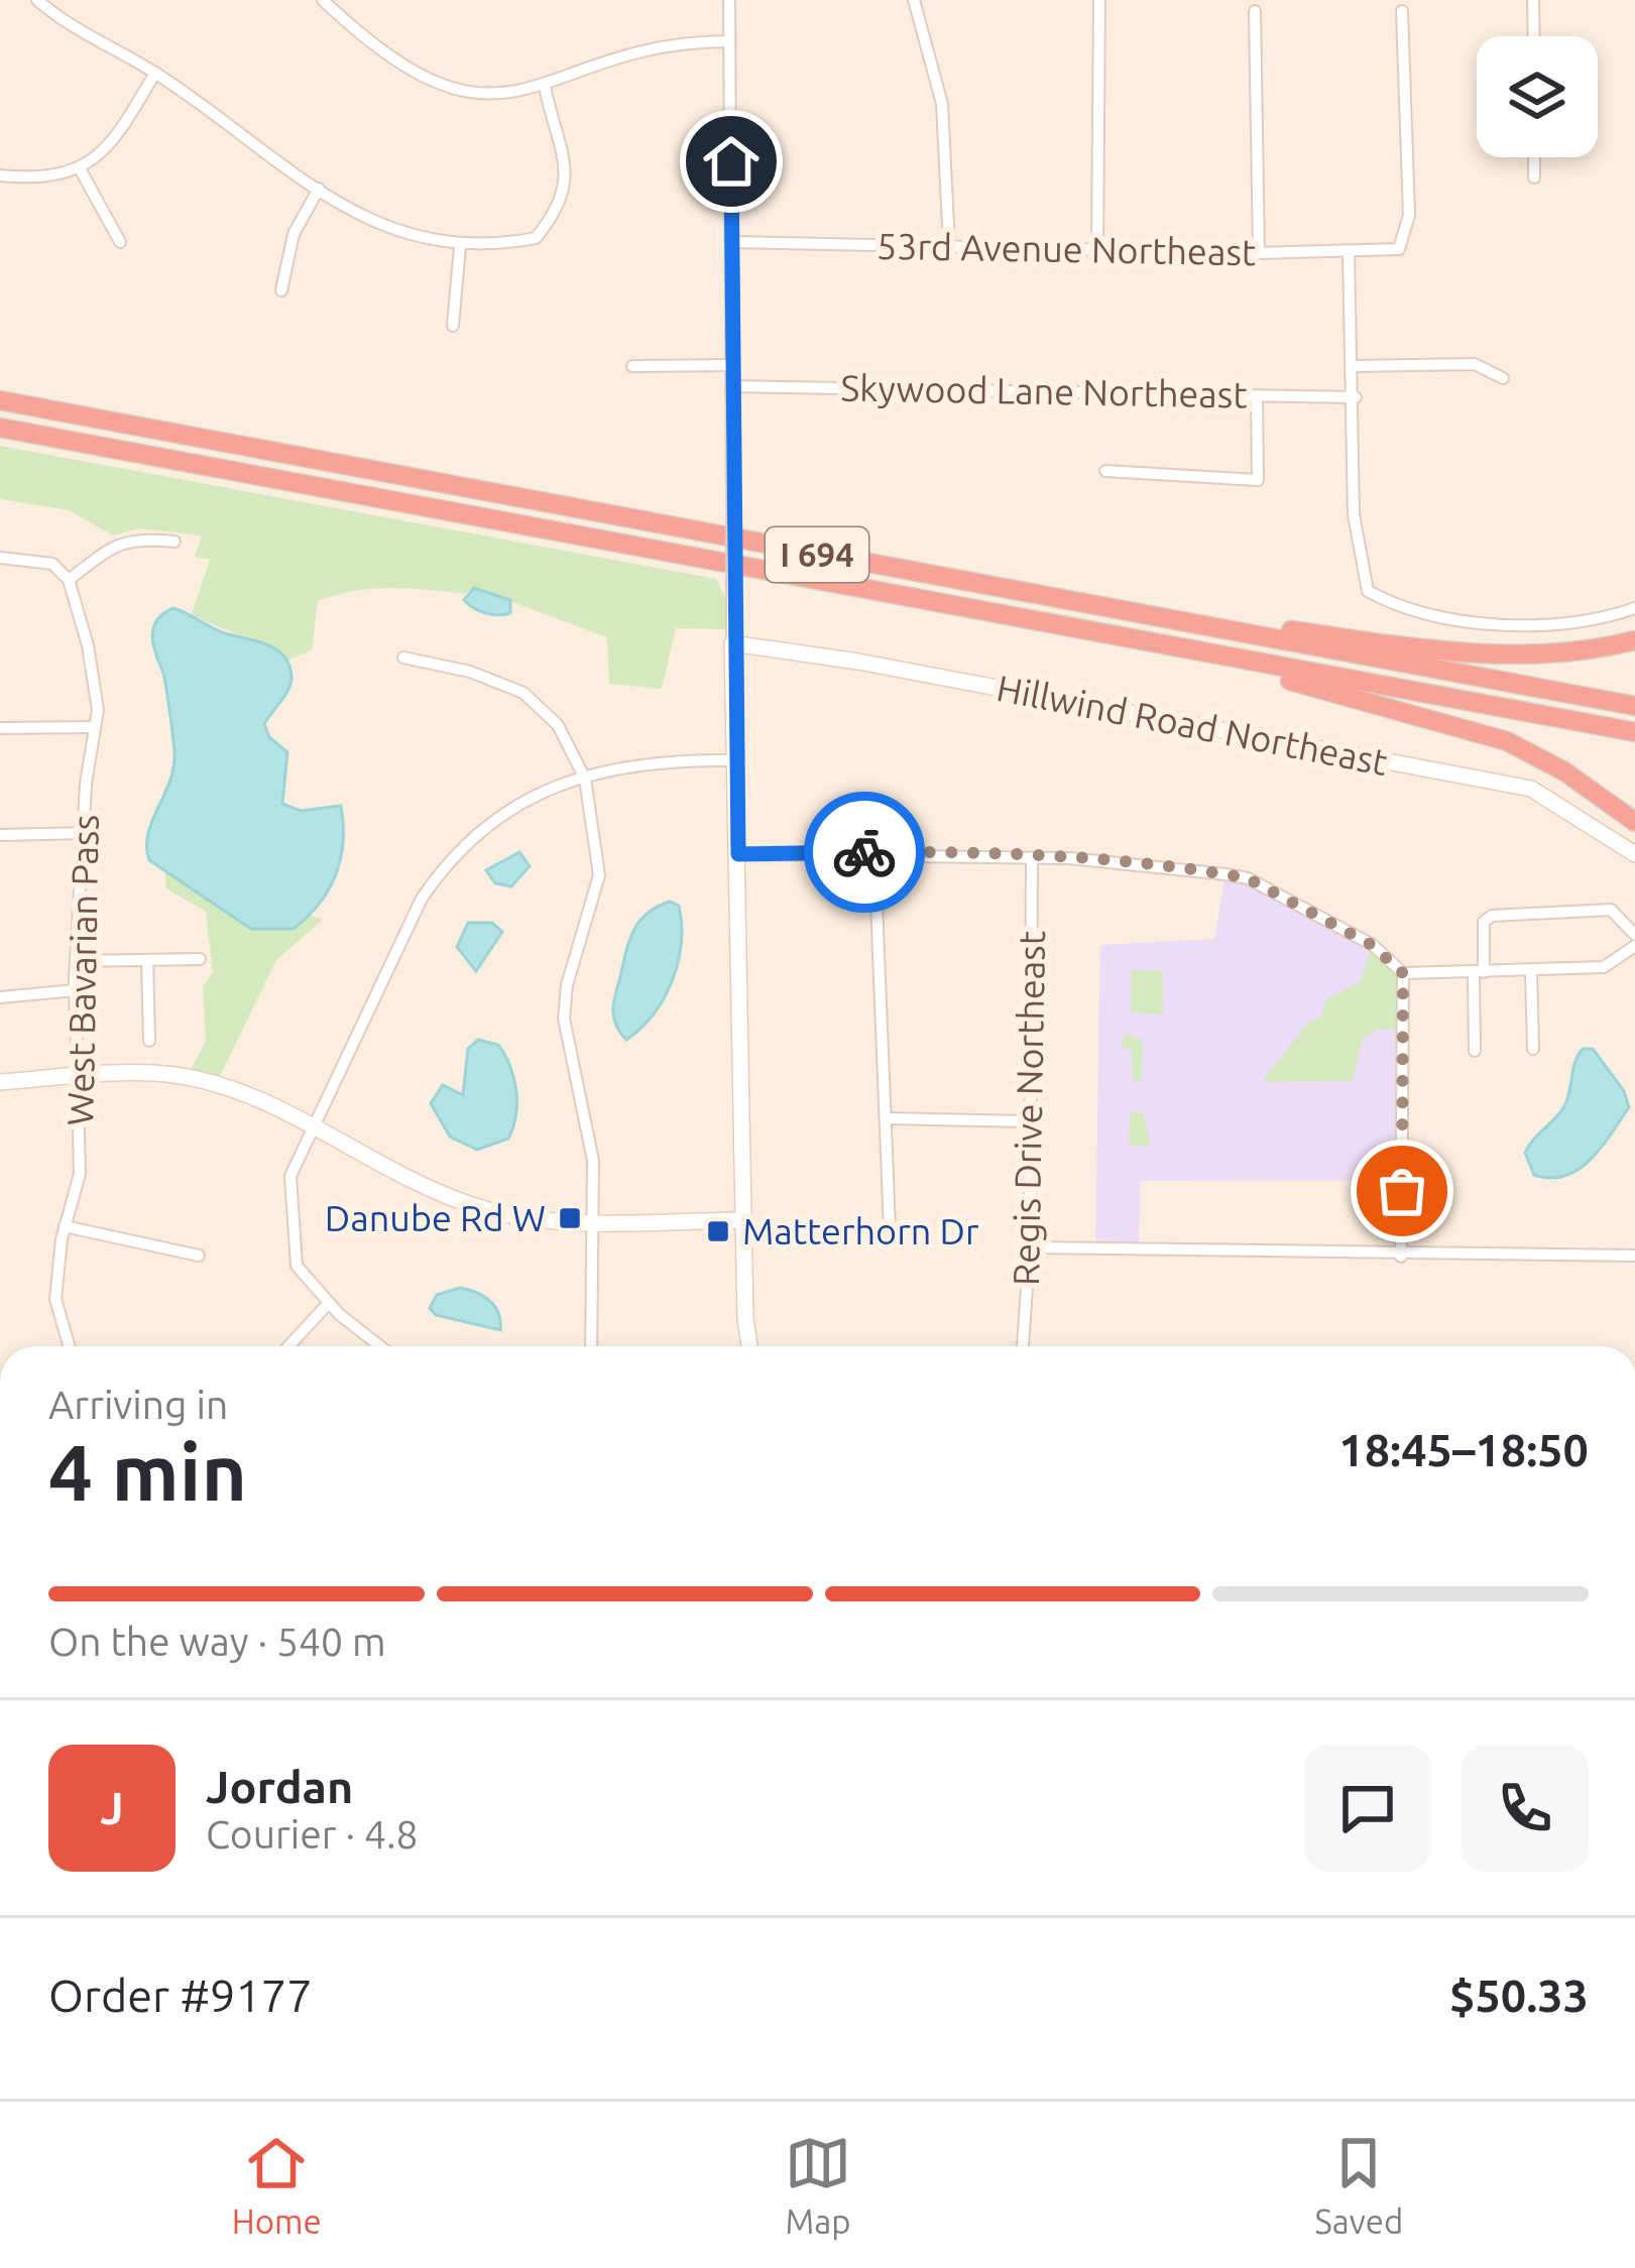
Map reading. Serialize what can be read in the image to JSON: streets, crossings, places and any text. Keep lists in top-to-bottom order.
{
  "streets": {
    "highway": ["I 694"],
    "street": [
      "53rd Avenue Northeast",
      "Skywood Lane Northeast",
      "Hillwind Road Northeast",
      "West Bavarian Pass",
      "Regis Drive Northeast"
    ]
  },
  "places": {
    "transit": ["Danube Rd W", "Matterhorn Dr"]
  },
  "page": {
    "heading": ["4 min", "Arriving in", "18:45–18:50"],
    "panel": [
      "Jordan",
      "Courier · 4.8",
      "Order #9177",
      "$50.33"
    ],
    "bar": "On the way · 540 m",
    "round": "J",
    "tabs": ["Home", "Map", "Saved"]
  }
}
